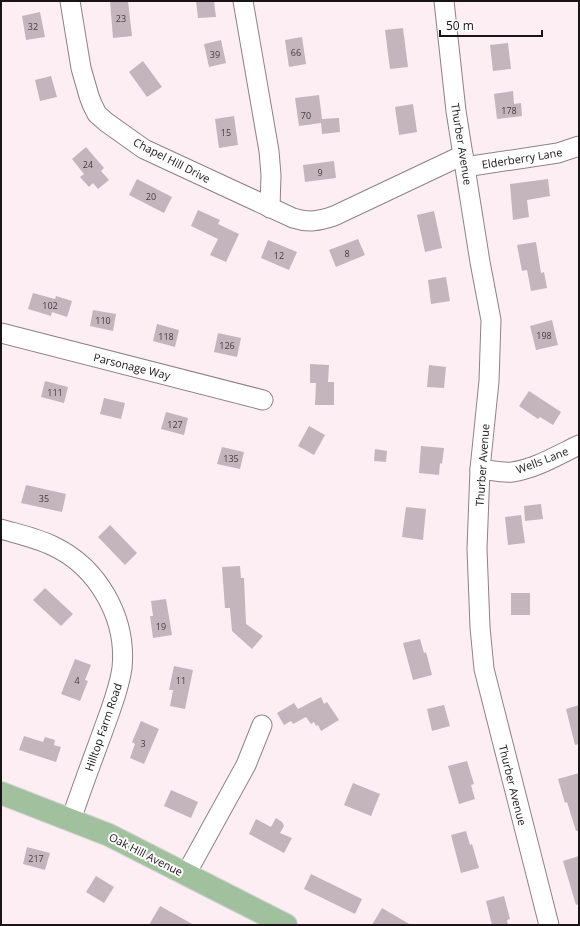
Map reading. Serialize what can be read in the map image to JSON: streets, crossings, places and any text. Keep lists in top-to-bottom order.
{
  "streets": {
    "main road": ["Oak Hill Avenue"],
    "street": [
      "Thurber Avenue",
      "Elderberry Lane",
      "Chapel Hill Drive",
      "Parsonage Way",
      "Wells Lane",
      "Hilltop Farm Road"
    ]
  },
  "crossings": [
    ["Thurber Avenue", "Elderberry Lane"],
    ["Thurber Avenue", "Chapel Hill Drive"],
    ["Thurber Avenue", "Wells Lane"],
    ["Elderberry Lane", "Chapel Hill Drive"],
    ["Hilltop Farm Road", "Oak Hill Avenue"]
  ],
  "house_numbers": [
    "23",
    "32",
    "66",
    "39",
    "178",
    "70",
    "15",
    "24",
    "9",
    "20",
    "8",
    "12",
    "102",
    "110",
    "198",
    "118",
    "126",
    "111",
    "127",
    "135",
    "35",
    "19",
    "4",
    "11",
    "3",
    "217"
  ],
  "scale_bar": "50 m"
}
